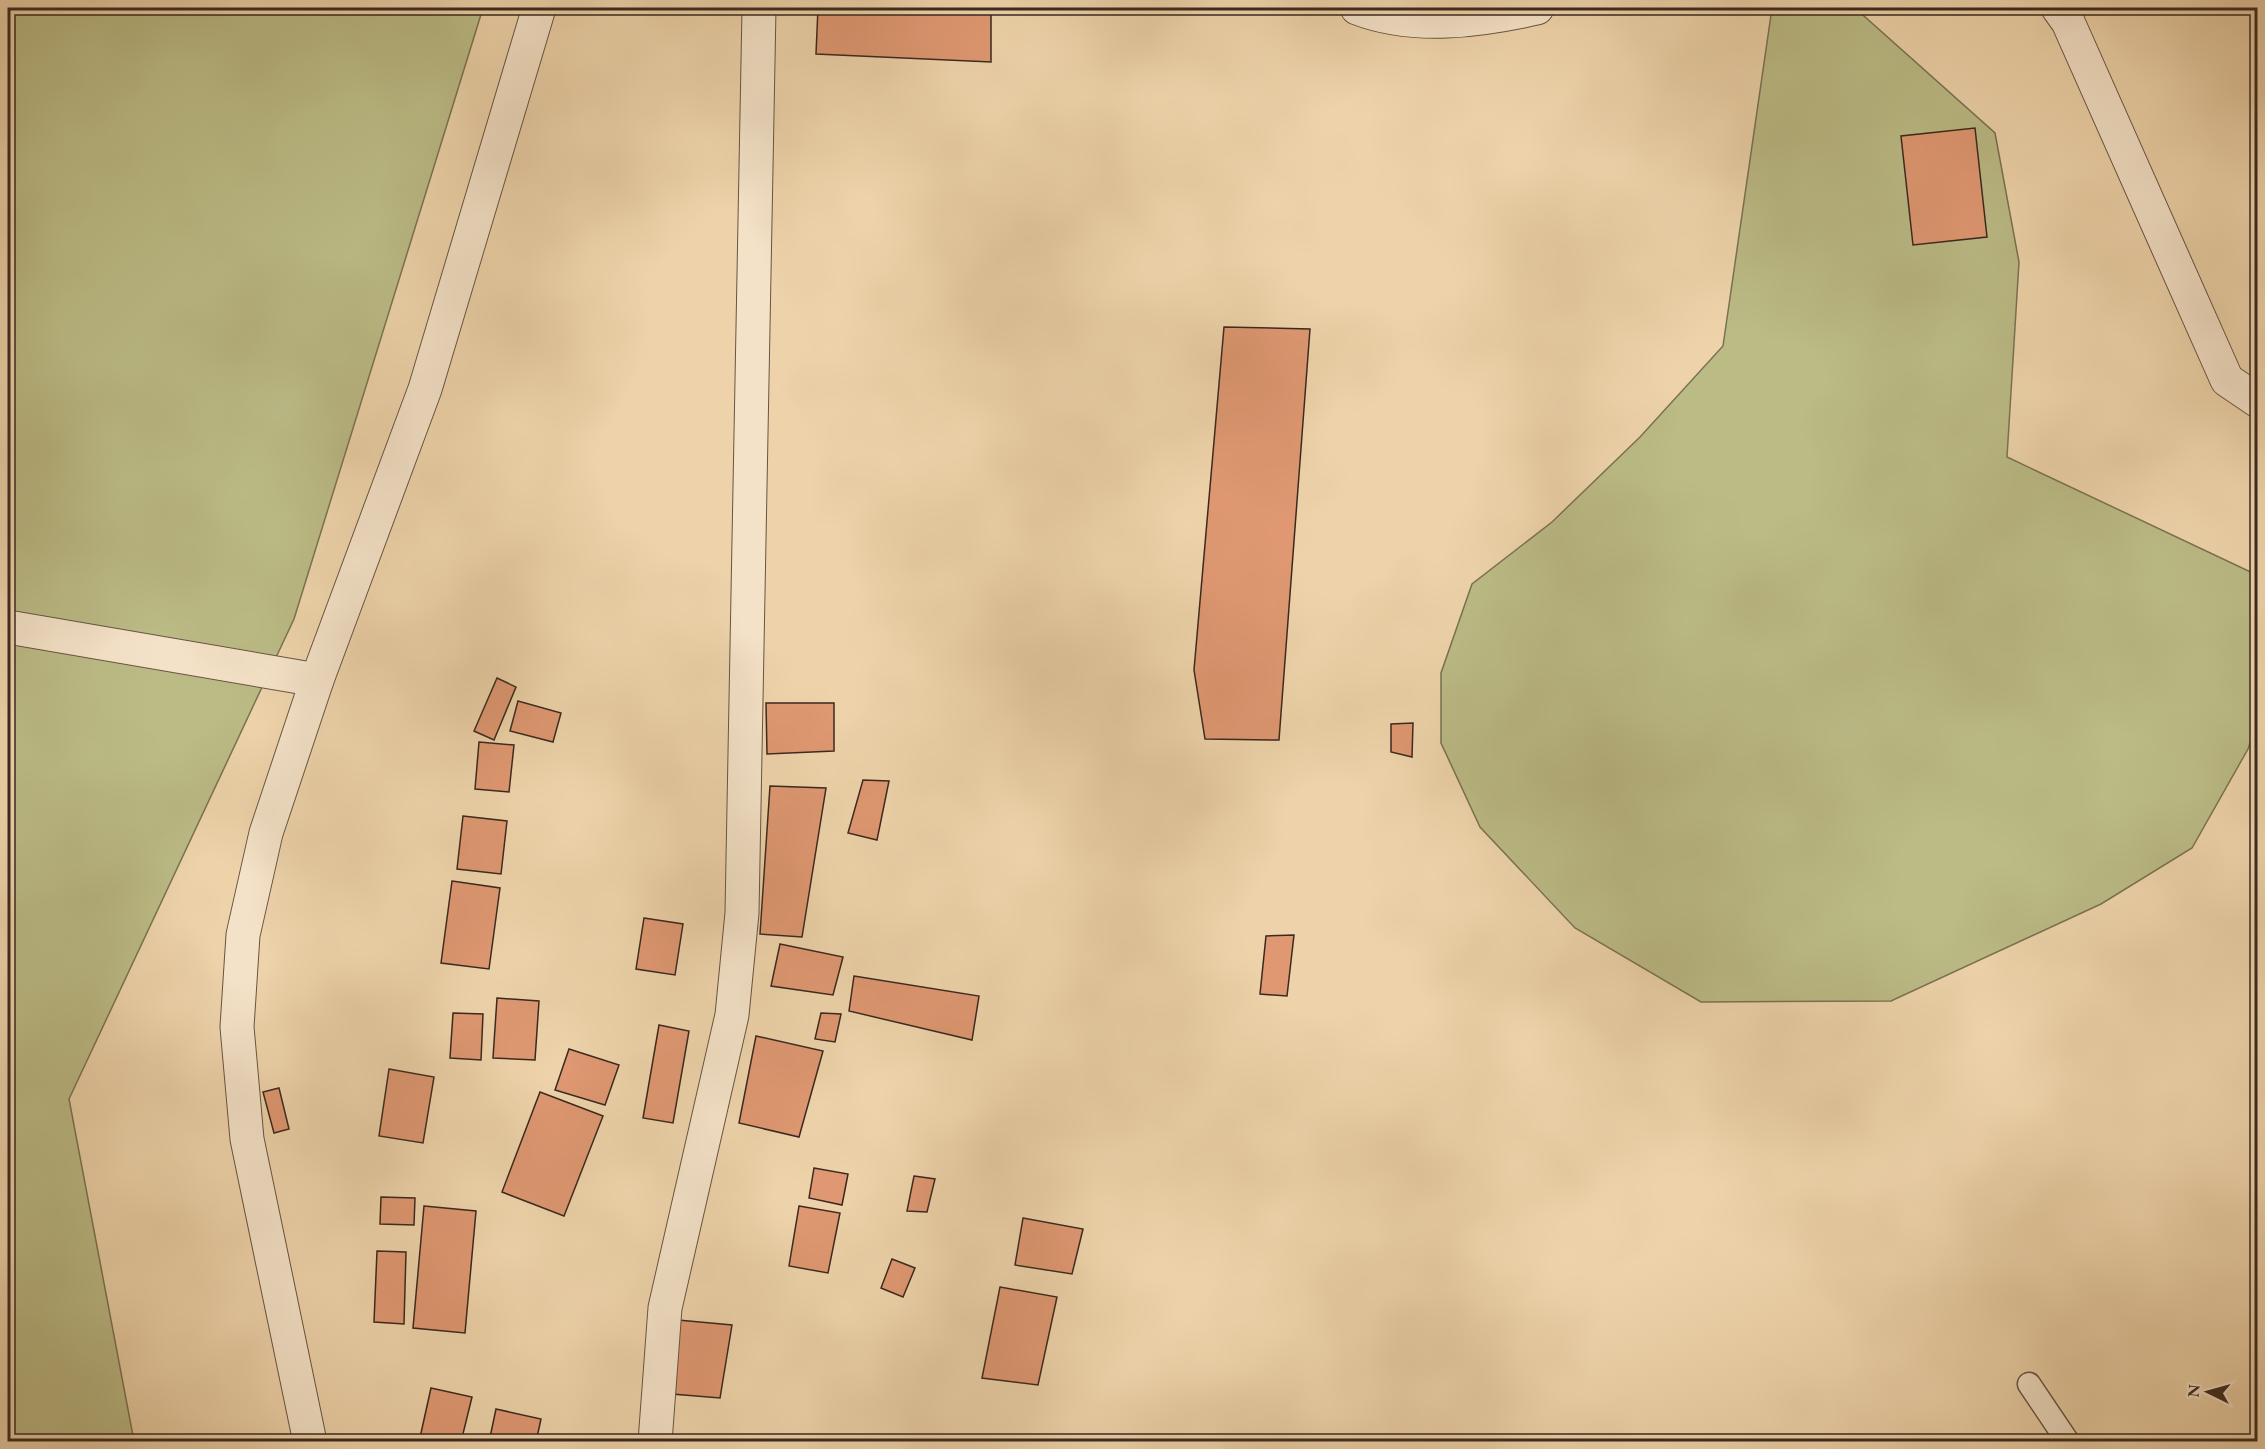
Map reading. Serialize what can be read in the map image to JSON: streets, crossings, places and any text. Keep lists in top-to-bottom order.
{
  "north": "left"
}
